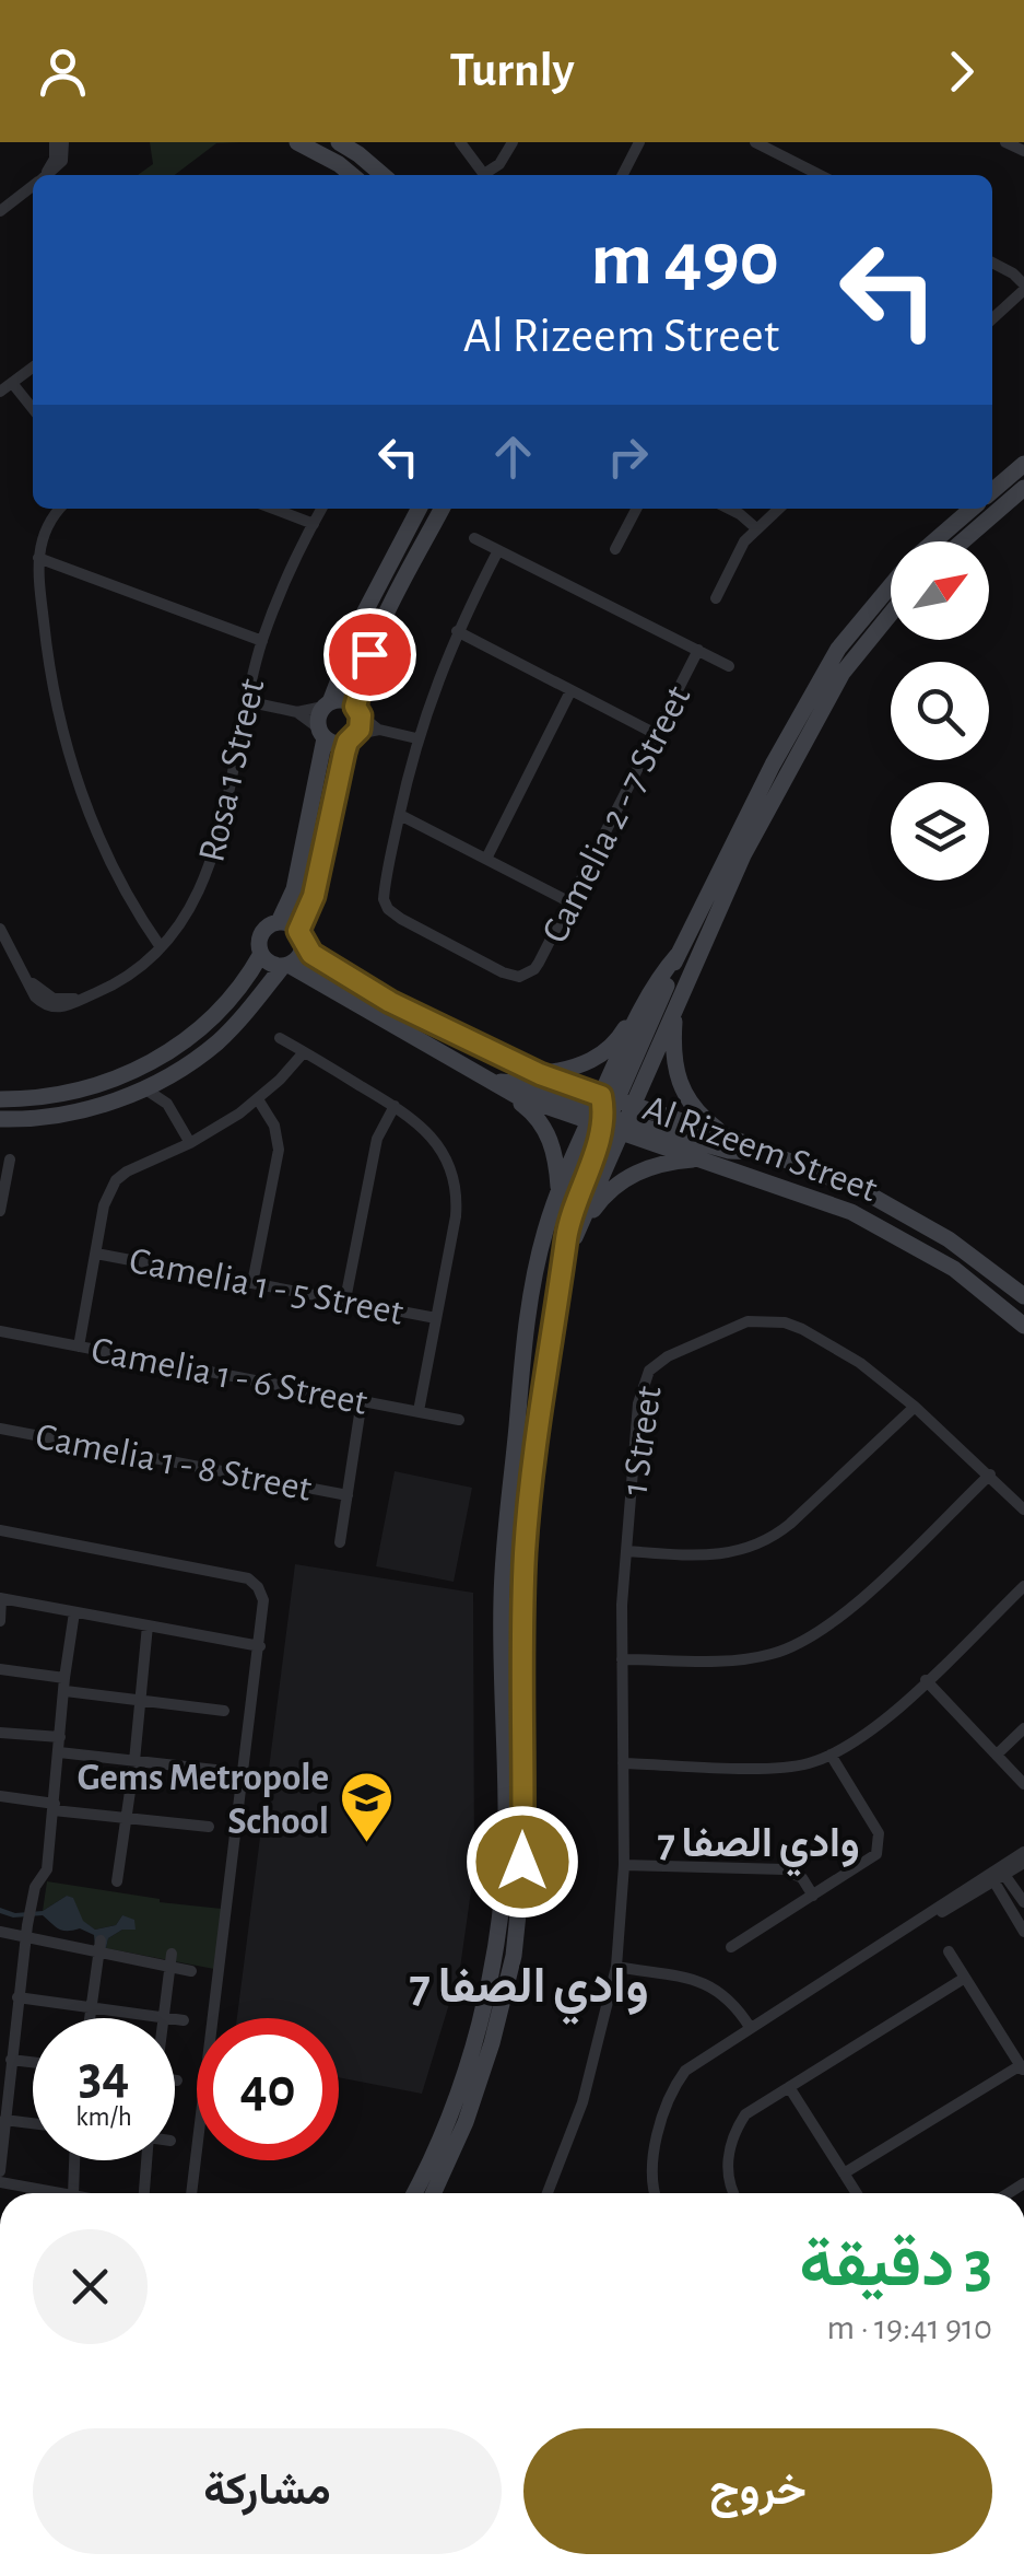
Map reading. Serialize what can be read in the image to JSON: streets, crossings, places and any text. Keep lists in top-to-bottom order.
{
  "streets": {
    "street": [
      "Rosa 1 Street",
      "Camelia 2 - 7 Street",
      "Al Rizeem Street",
      "Camelia 1 - 5 Street",
      "Camelia 1 - 6 Street",
      "1 Street",
      "Camelia 1 - 8 Street"
    ]
  },
  "crossings": [
    ["Camelia 1 - 6 Street", "Camelia 1 - 8 Street"]
  ],
  "districts": ["وادي الصفا 7", "وادي الصفا 7"],
  "places": {
    "school or university": ["Gems Metropole School"]
  },
  "north": "top right",
  "page": {
    "header": "Turnly",
    "turn": ["490 m", "Al Rizeem Street"],
    "speed": "34 km/h",
    "limit": "40",
    "heading": ["3 دقيقة", "910 m · 19:41"],
    "buttons": ["خروج", "مشاركة"]
  }
}
